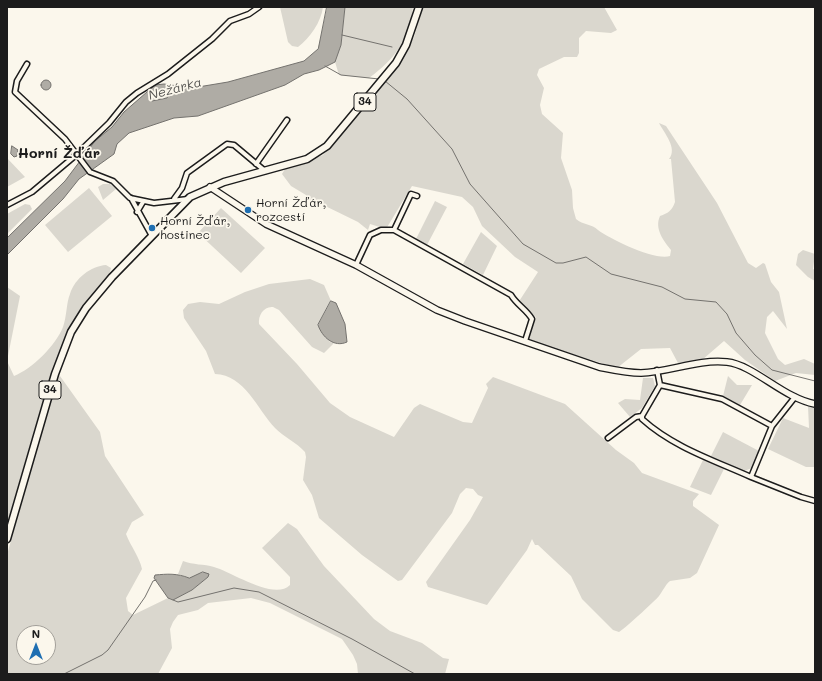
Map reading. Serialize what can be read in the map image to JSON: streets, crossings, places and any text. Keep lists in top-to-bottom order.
{
  "streets": {
    "main road": ["34"]
  },
  "districts": ["Horní Žďár"],
  "water": ["Nežárka"],
  "places": ["Horní Žďár, rozcestí", "Horní Žďár, hostinec"],
  "north": "top"
}
